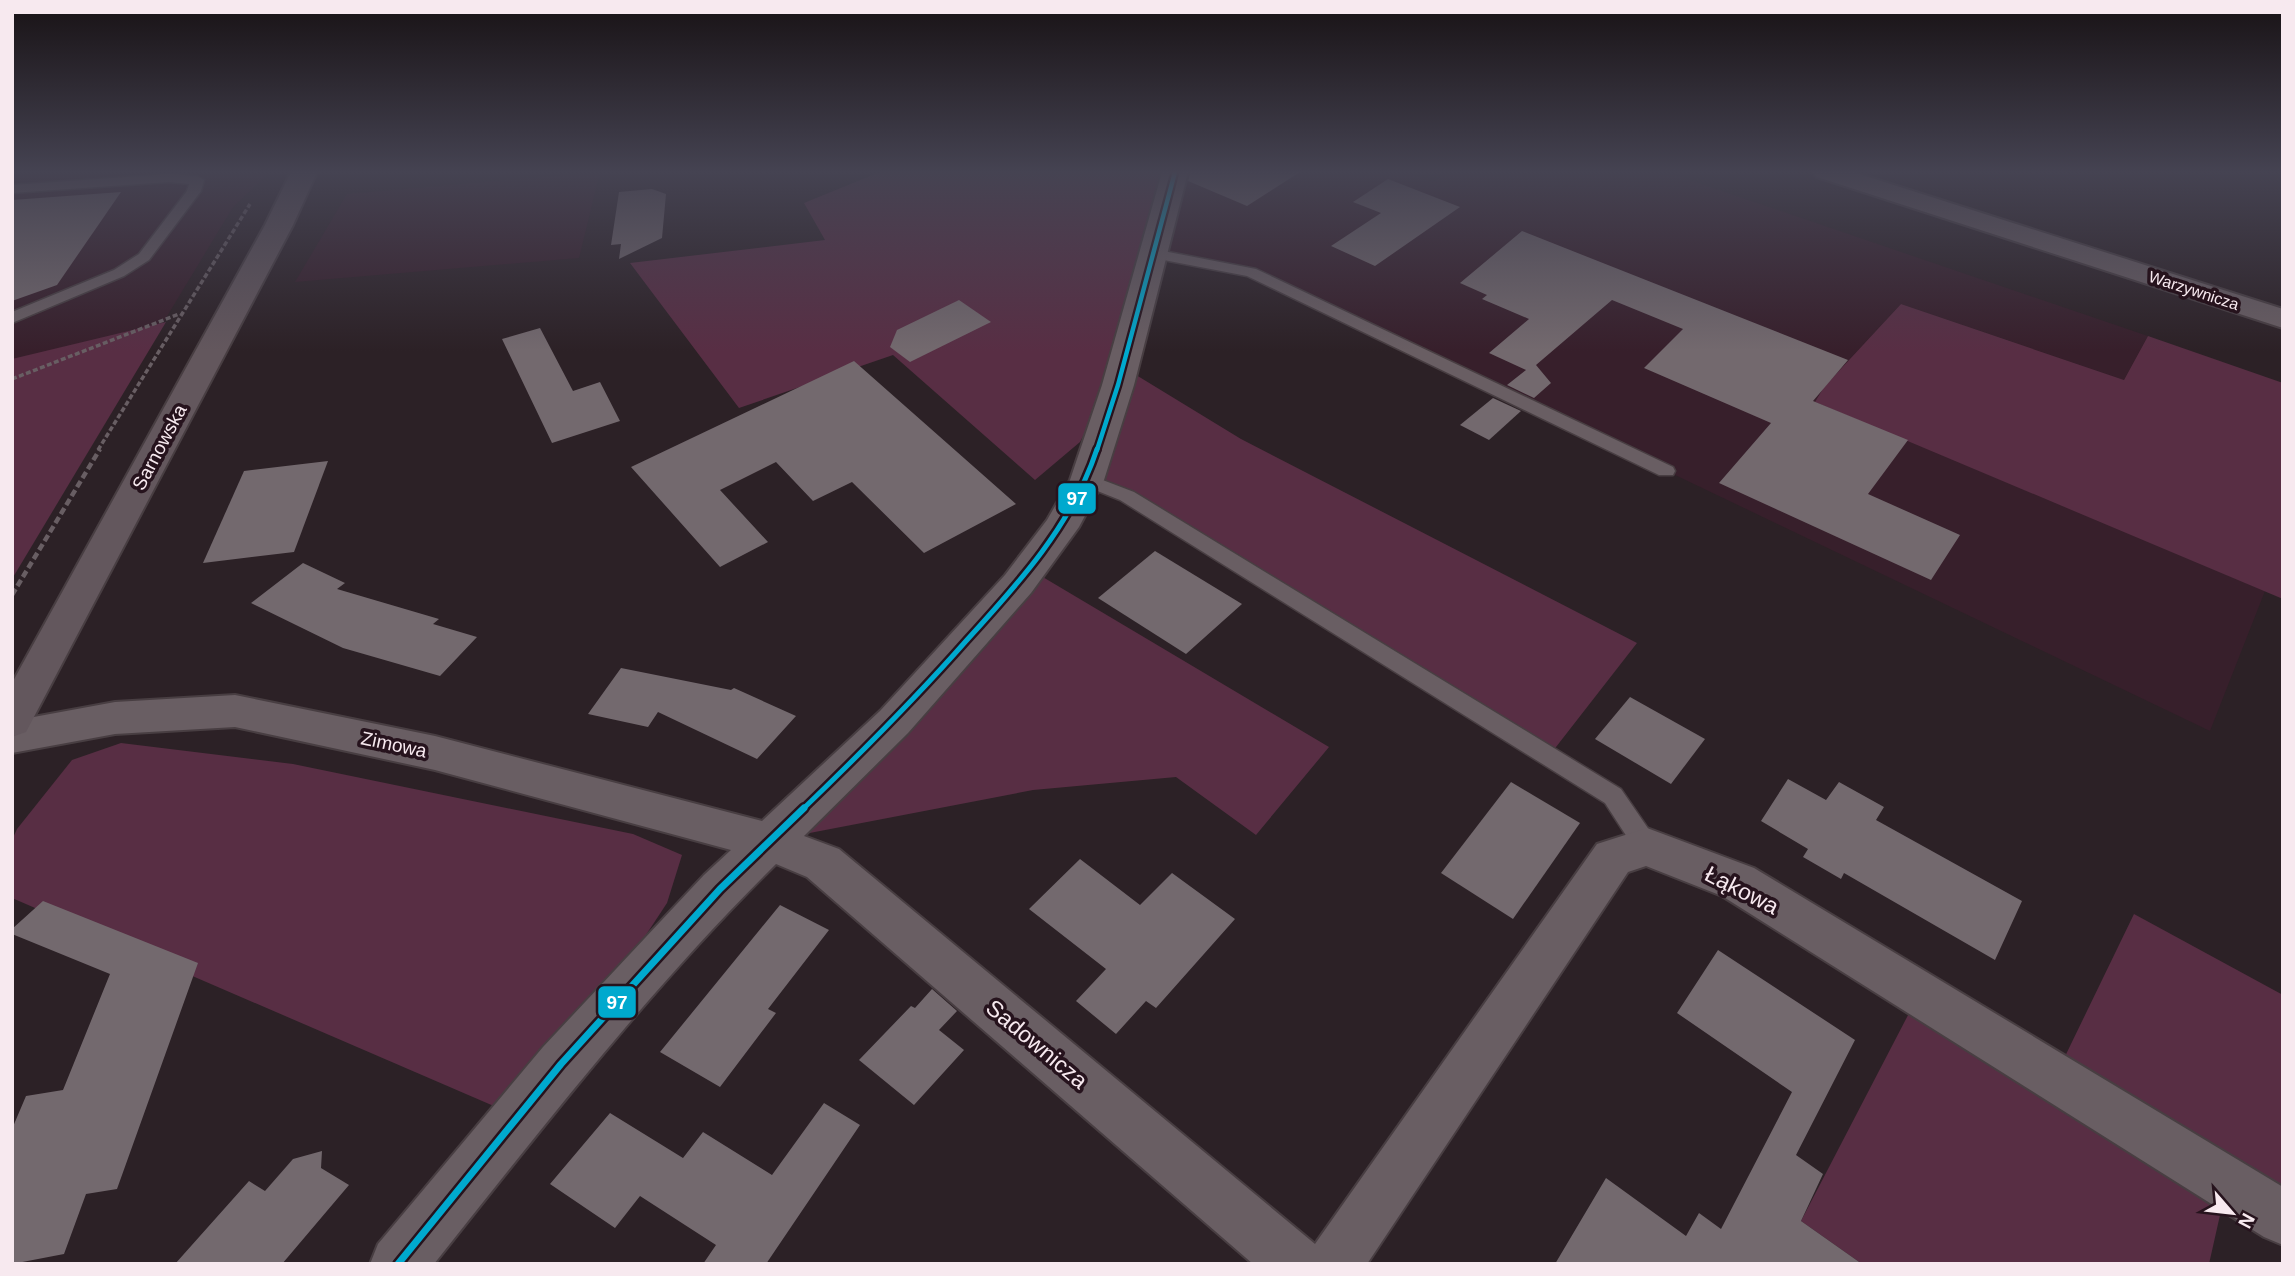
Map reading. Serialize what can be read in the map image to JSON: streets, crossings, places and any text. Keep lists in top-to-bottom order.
{
  "streets": {
    "street": [
      "Warzywnicza",
      "Sarnowska",
      "Zimowa",
      "Łąkowa",
      "Sadownicza"
    ]
  },
  "crossings": [
    ["Zimowa", "Sadownicza"]
  ],
  "lines": ["transit line 97"],
  "north": "bottom right"
}
